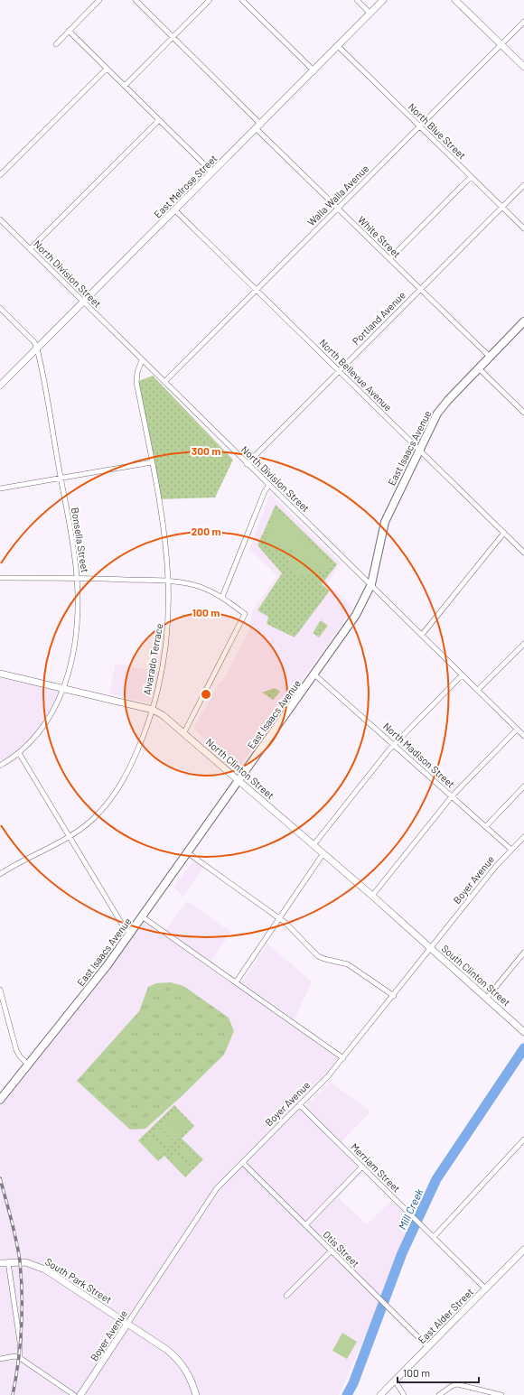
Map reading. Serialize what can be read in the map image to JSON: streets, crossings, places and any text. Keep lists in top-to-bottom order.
{
  "streets": {
    "main road": [
      "East Melrose Street",
      "East Isaacs Avenue",
      "North Clinton Street",
      "Boyer Avenue",
      "South Clinton Street",
      "South Park Street",
      "East Alder Street"
    ],
    "street": [
      "North Blue Street",
      "Walla Walla Avenue",
      "White Street",
      "North Division Street",
      "Portland Avenue",
      "North Bellevue Avenue",
      "Bonsella Street",
      "Alvarado Terrace",
      "North Madison Street",
      "Merriam Street",
      "Otis Street"
    ]
  },
  "crossings": [
    ["North Blue Street", "East Melrose Street"],
    ["North Blue Street", "Walla Walla Avenue"],
    ["North Blue Street", "Portland Avenue"],
    ["East Melrose Street", "White Street"],
    ["East Melrose Street", "North Division Street"],
    ["East Melrose Street", "North Bellevue Avenue"],
    ["East Melrose Street", "Bonsella Street"],
    ["Walla Walla Avenue", "White Street"],
    ["Walla Walla Avenue", "North Division Street"],
    ["Walla Walla Avenue", "North Bellevue Avenue"],
    ["White Street", "Portland Avenue"],
    ["White Street", "East Isaacs Avenue"],
    ["North Division Street", "Portland Avenue"],
    ["North Division Street", "East Isaacs Avenue"],
    ["North Division Street", "Alvarado Terrace"],
    ["Portland Avenue", "North Bellevue Avenue"],
    ["North Bellevue Avenue", "East Isaacs Avenue"],
    ["East Isaacs Avenue", "North Madison Street"],
    ["East Isaacs Avenue", "North Clinton Street"],
    ["Bonsella Street", "North Clinton Street"],
    ["Alvarado Terrace", "North Clinton Street"],
    ["North Madison Street", "Boyer Avenue"],
    ["North Clinton Street", "Boyer Avenue"],
    ["North Clinton Street", "South Clinton Street"],
    ["Boyer Avenue", "South Clinton Street"],
    ["Boyer Avenue", "Merriam Street"],
    ["Boyer Avenue", "Otis Street"],
    ["Boyer Avenue", "South Park Street"],
    ["Merriam Street", "East Alder Street"],
    ["Otis Street", "East Alder Street"]
  ],
  "water": ["Mill Creek"],
  "scale_bar": "100 m",
  "rings": ["300 m", "200 m", "100 m"]
}
